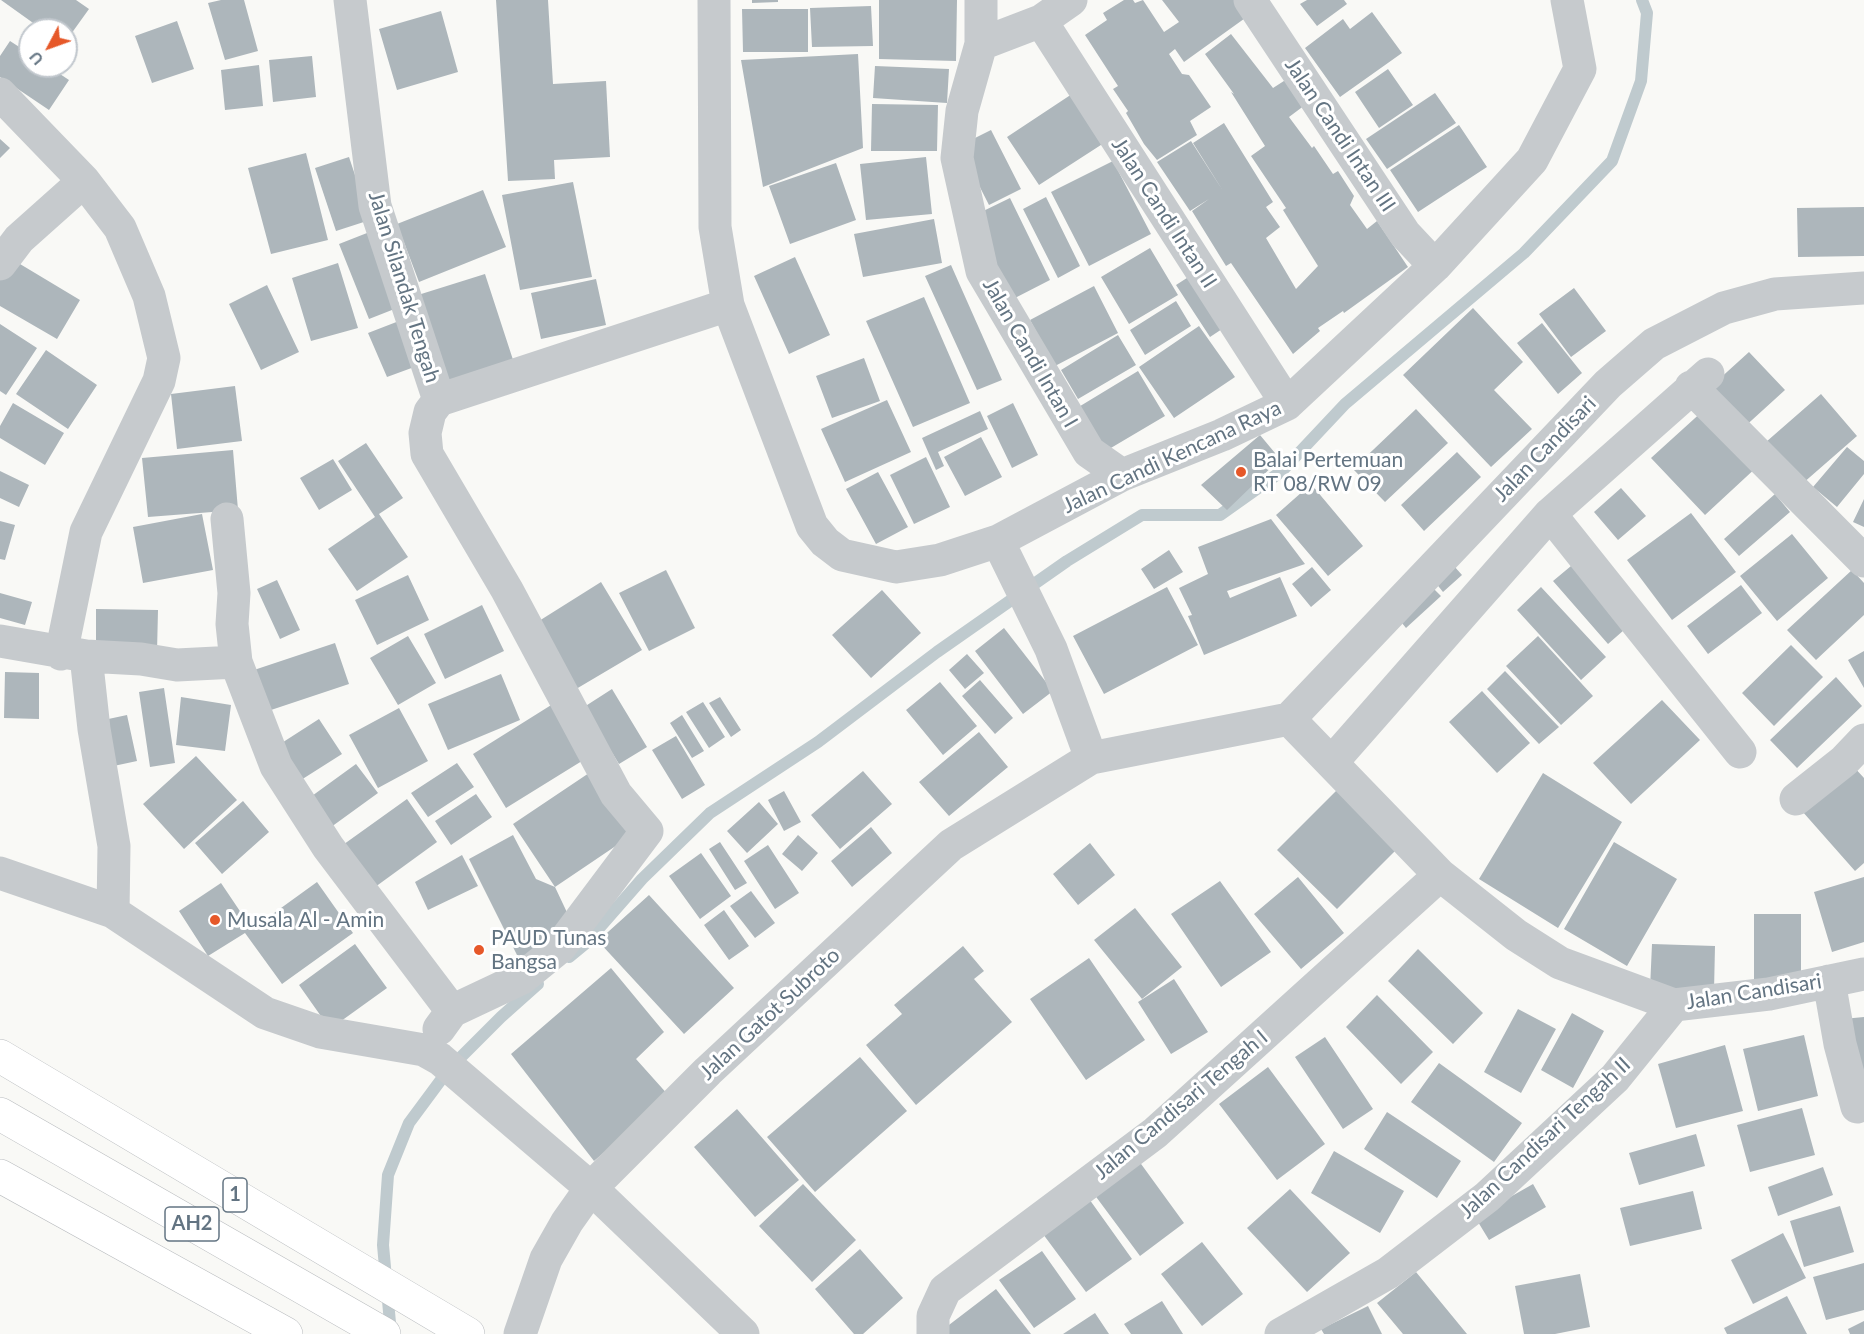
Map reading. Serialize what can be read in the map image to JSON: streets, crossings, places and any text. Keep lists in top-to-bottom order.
{
  "streets": {
    "highway": ["1", "AH2"],
    "street": [
      "Jalan Candi Intan III",
      "Jalan Candi Intan II",
      "Jalan Silandak Tengah",
      "Jalan Candi Intan I",
      "Jalan Candisari",
      "Jalan Candi Kencana Raya",
      "Jalan Gatot Subroto",
      "Jalan Candisari Tengah I",
      "Jalan Candisari Tengah II"
    ]
  },
  "crossings": [
    ["Jalan Candi Intan III", "Jalan Candi Kencana Raya"],
    ["Jalan Candi Intan II", "Jalan Candi Kencana Raya"],
    ["Jalan Candi Intan I", "Jalan Candi Kencana Raya"],
    ["Jalan Candisari", "Jalan Candisari Tengah I"],
    ["Jalan Candisari", "Jalan Candisari Tengah II"]
  ],
  "places": ["Balai Pertemuan RT 08/RW 09", "Musala Al - Amin", "PAUD Tunas Bangsa"],
  "north": "bottom left"
}
